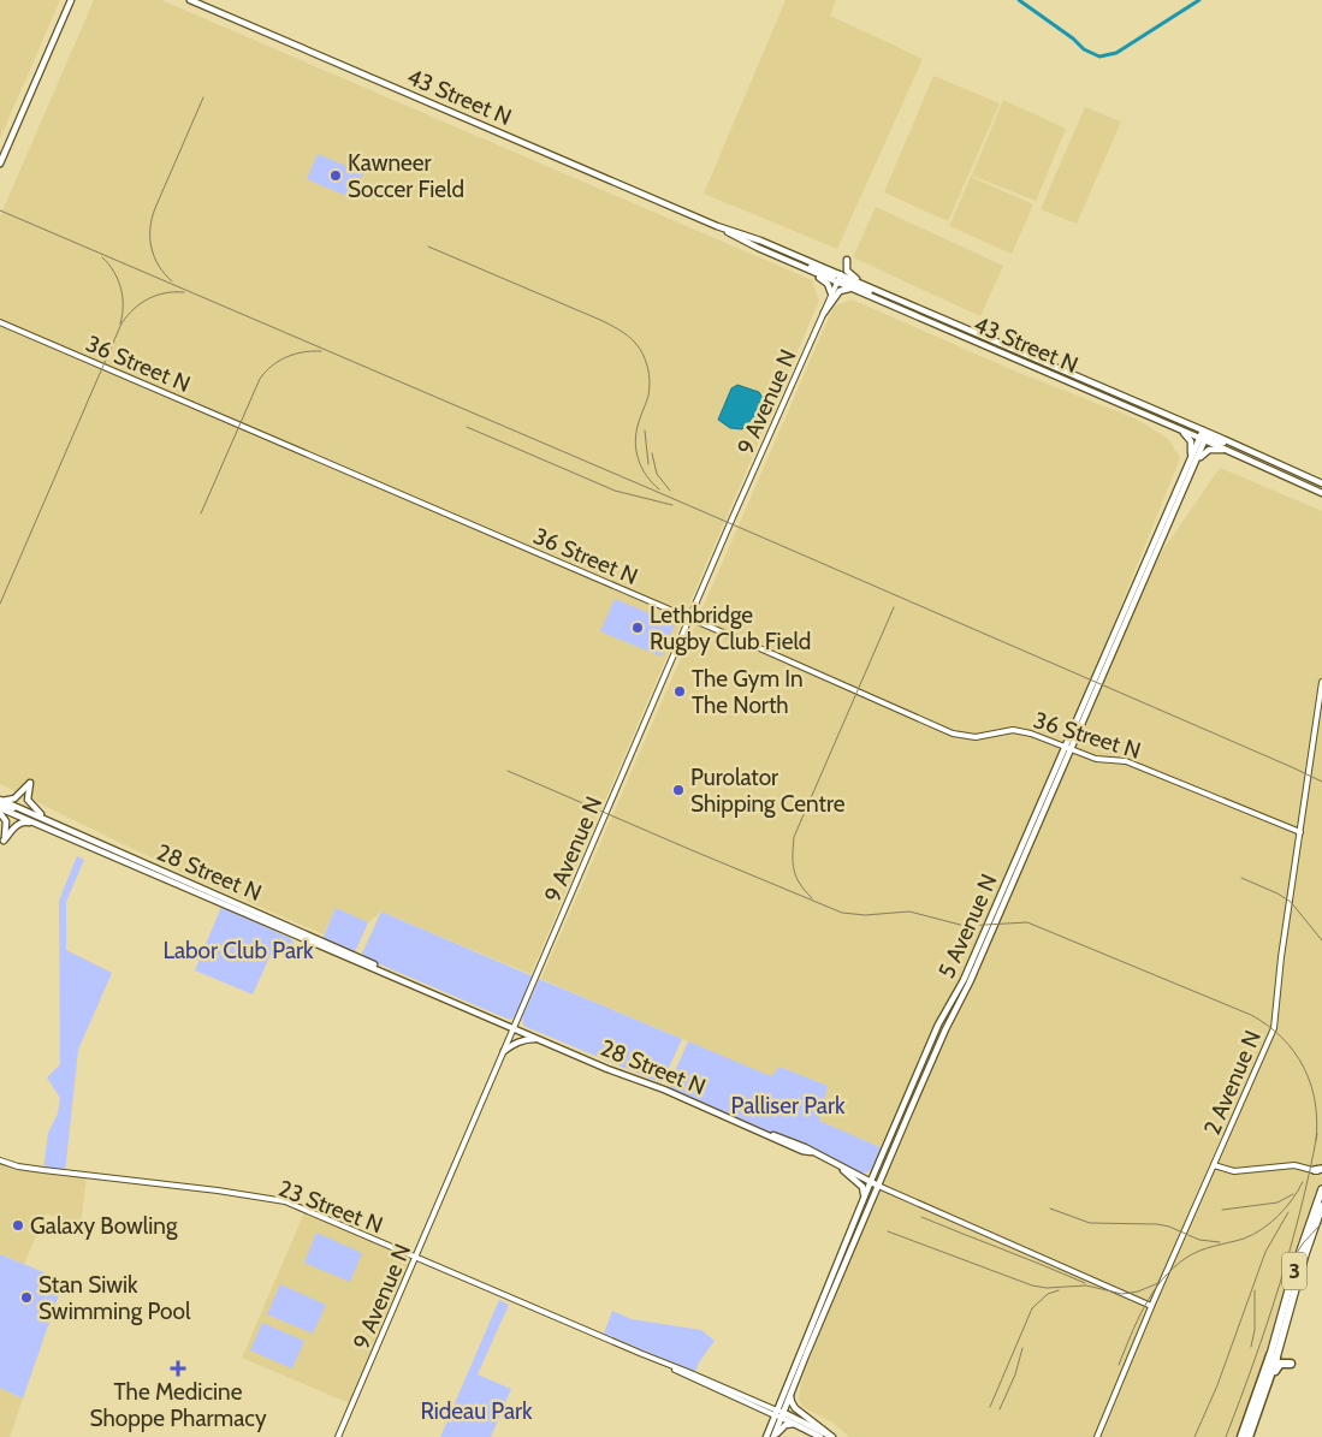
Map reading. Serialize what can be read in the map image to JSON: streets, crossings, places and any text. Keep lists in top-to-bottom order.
{
  "streets": {
    "highway": ["3"],
    "main road": ["43 Street N", "28 Street N", "5 Avenue N"],
    "street": [
      "36 Street N",
      "9 Avenue N",
      "2 Avenue N",
      "23 Street N"
    ]
  },
  "crossings": [
    ["43 Street N", "9 Avenue N"],
    ["43 Street N", "5 Avenue N"],
    ["36 Street N", "9 Avenue N"],
    ["36 Street N", "5 Avenue N"],
    ["36 Street N", "2 Avenue N"],
    ["9 Avenue N", "28 Street N"],
    ["9 Avenue N", "23 Street N"],
    ["28 Street N", "5 Avenue N"],
    ["28 Street N", "2 Avenue N"],
    ["5 Avenue N", "23 Street N"]
  ],
  "parks": ["Labor Club Park", "Palliser Park", "Rideau Park"],
  "places": {
    "other": [
      "Kawneer Soccer Field",
      "Lethbridge Rugby Club Field",
      "The Gym In The North",
      "Purolator Shipping Centre",
      "Galaxy Bowling",
      "Stan Siwik Swimming Pool"
    ],
    "health": ["The Medicine Shoppe Pharmacy"]
  }
}
